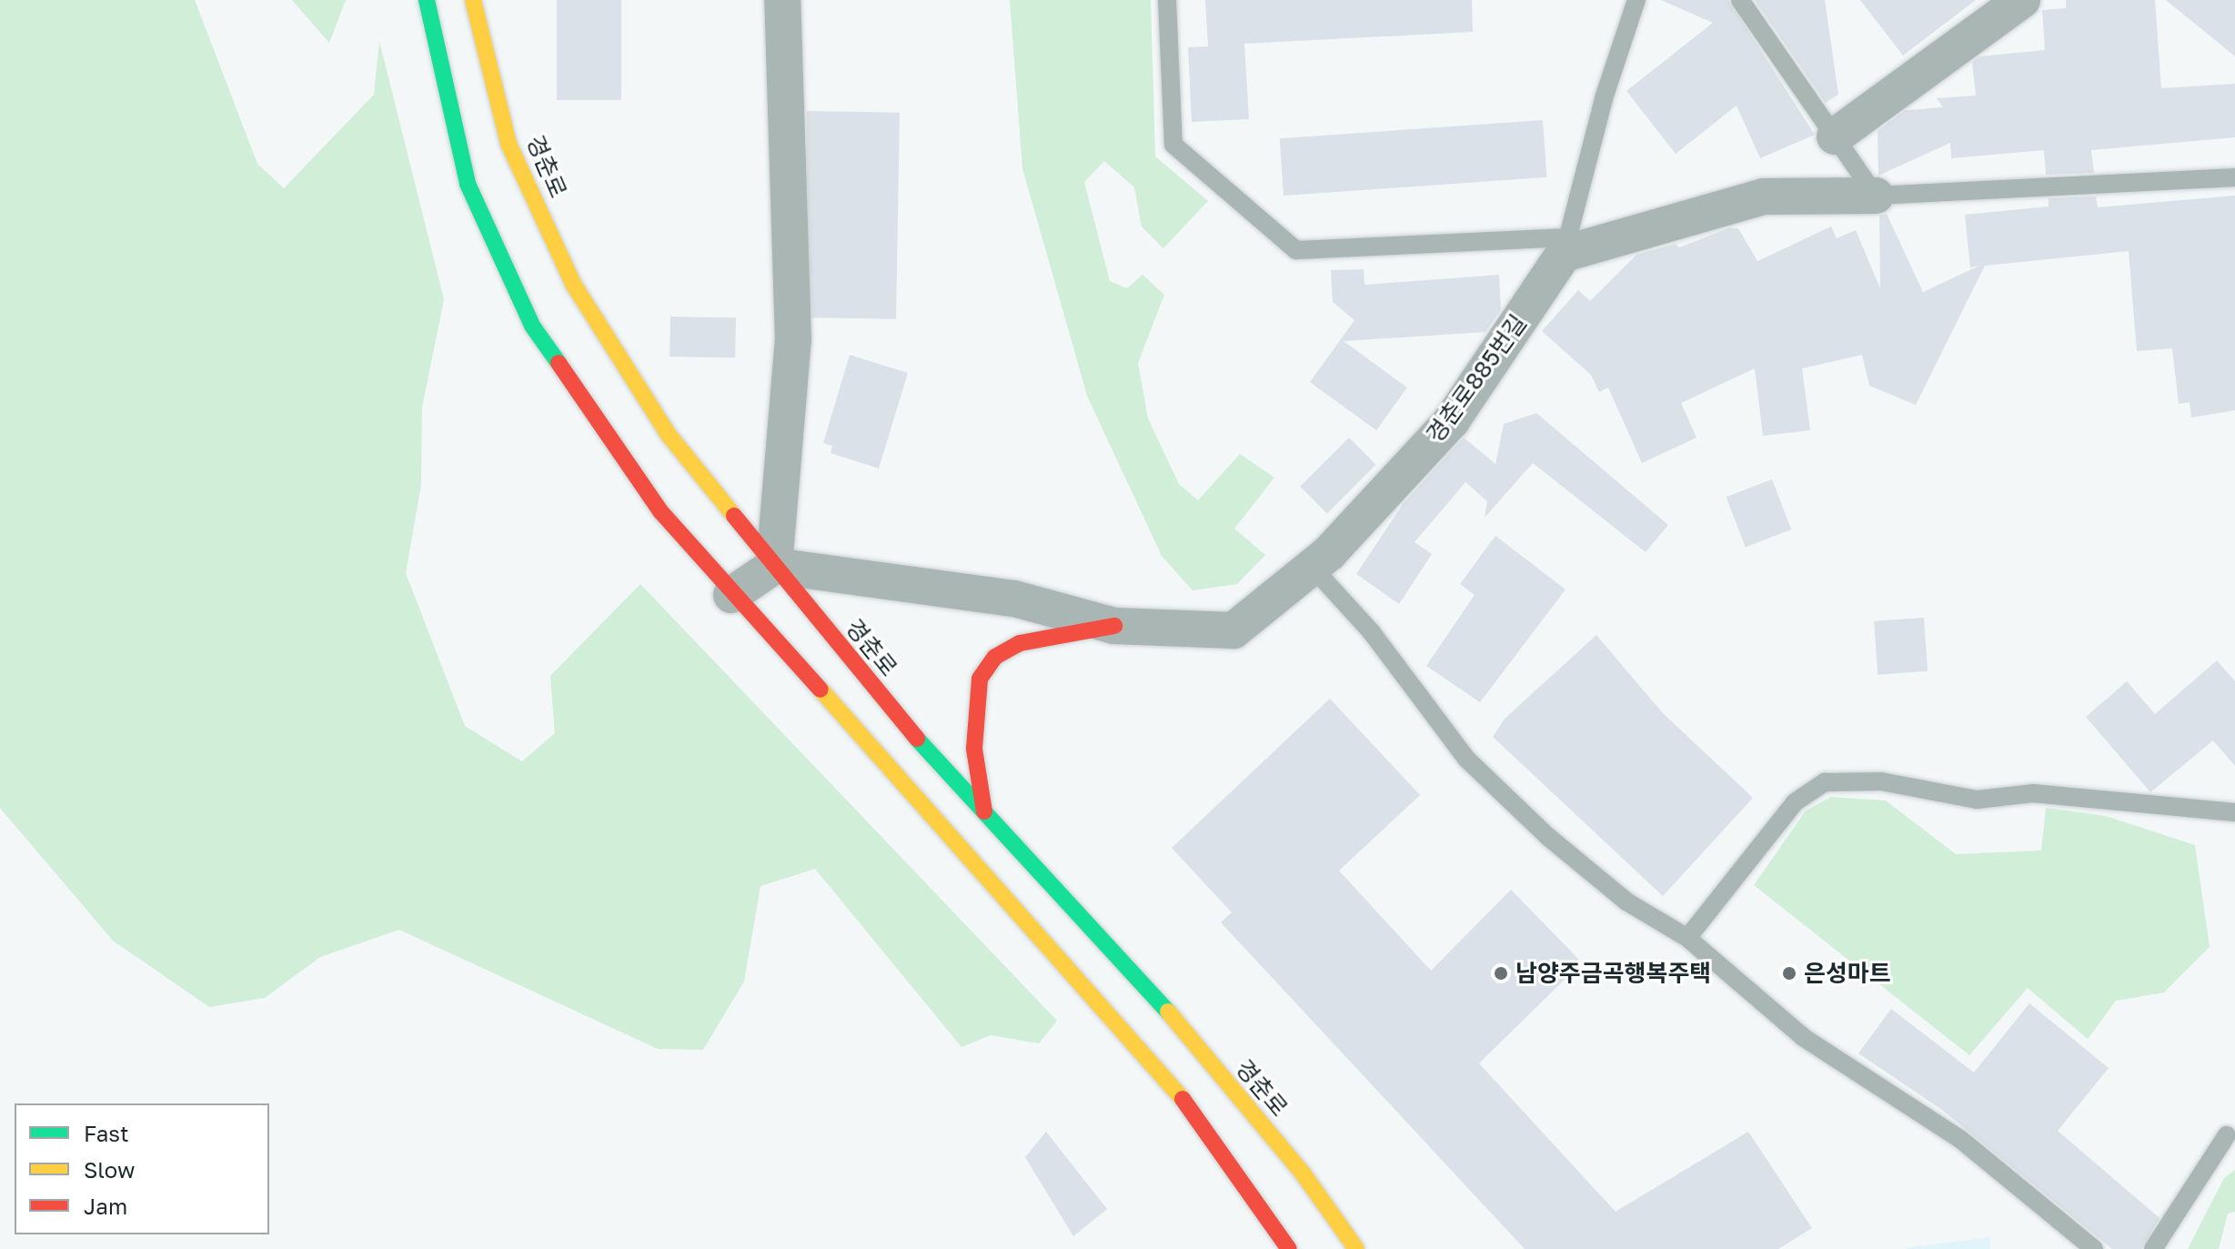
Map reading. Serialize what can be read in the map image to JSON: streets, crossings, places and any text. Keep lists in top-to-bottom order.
{
  "streets": {
    "street": ["경춘로", "경춘로885번길"]
  },
  "crossings": [
    ["경춘로", "경춘로885번길"]
  ],
  "places": ["남양주금곡행복주택", "은성마트"],
  "legend": ["Fast", "Slow", "Jam"]
}
